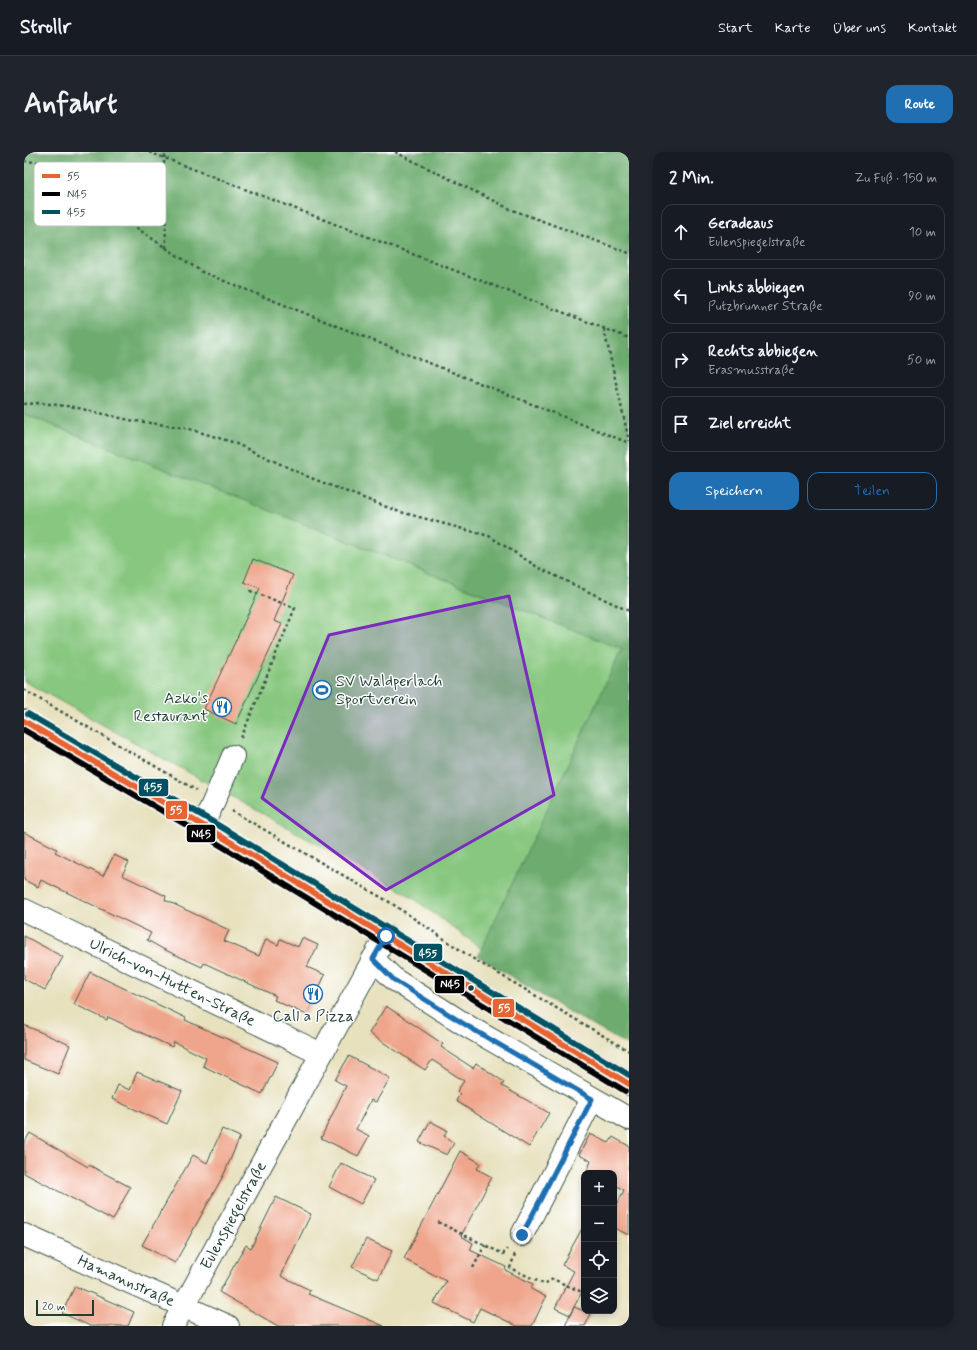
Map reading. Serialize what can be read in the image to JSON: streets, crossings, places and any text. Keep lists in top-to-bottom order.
{
  "streets": {
    "street": ["Ulrich-von-Hutten-Straße", "Eulenspiegelstraße", "Hamannstraße"]
  },
  "crossings": [
    ["Ulrich-von-Hutten-Straße", "Eulenspiegelstraße"],
    ["Eulenspiegelstraße", "Hamannstraße"]
  ],
  "places": {
    "sports": ["SV Waldperlach Sportverein"],
    "restaurant": ["Azko's Restaurant", "Call a Pizza"]
  },
  "lines": ["transit line 455", "transit line 55", "transit line N45"],
  "legend": ["55", "N45", "455"],
  "scale_bar": "20 m",
  "page": {
    "header": "Strollr",
    "nav": [
      "Start",
      "Karte",
      "Über uns",
      "Kontakt"
    ],
    "buttons": [
      "Route",
      ["Speichern", "Teilen"]
    ],
    "title": "Anfahrt",
    "heading": ["2 Min.", "Zu Fuß · 150 m"],
    "list": [
      ["Geradeaus", "Eulenspiegelstraße", "10 m"],
      ["Links abbiegen", "Putzbrunner Straße", "90 m"],
      ["Rechts abbiegen", "Erasmusstraße", "50 m"],
      "Ziel erreicht"
    ],
    "map_buttons": ["+", "−"],
    "scale": "20 m"
  }
}
